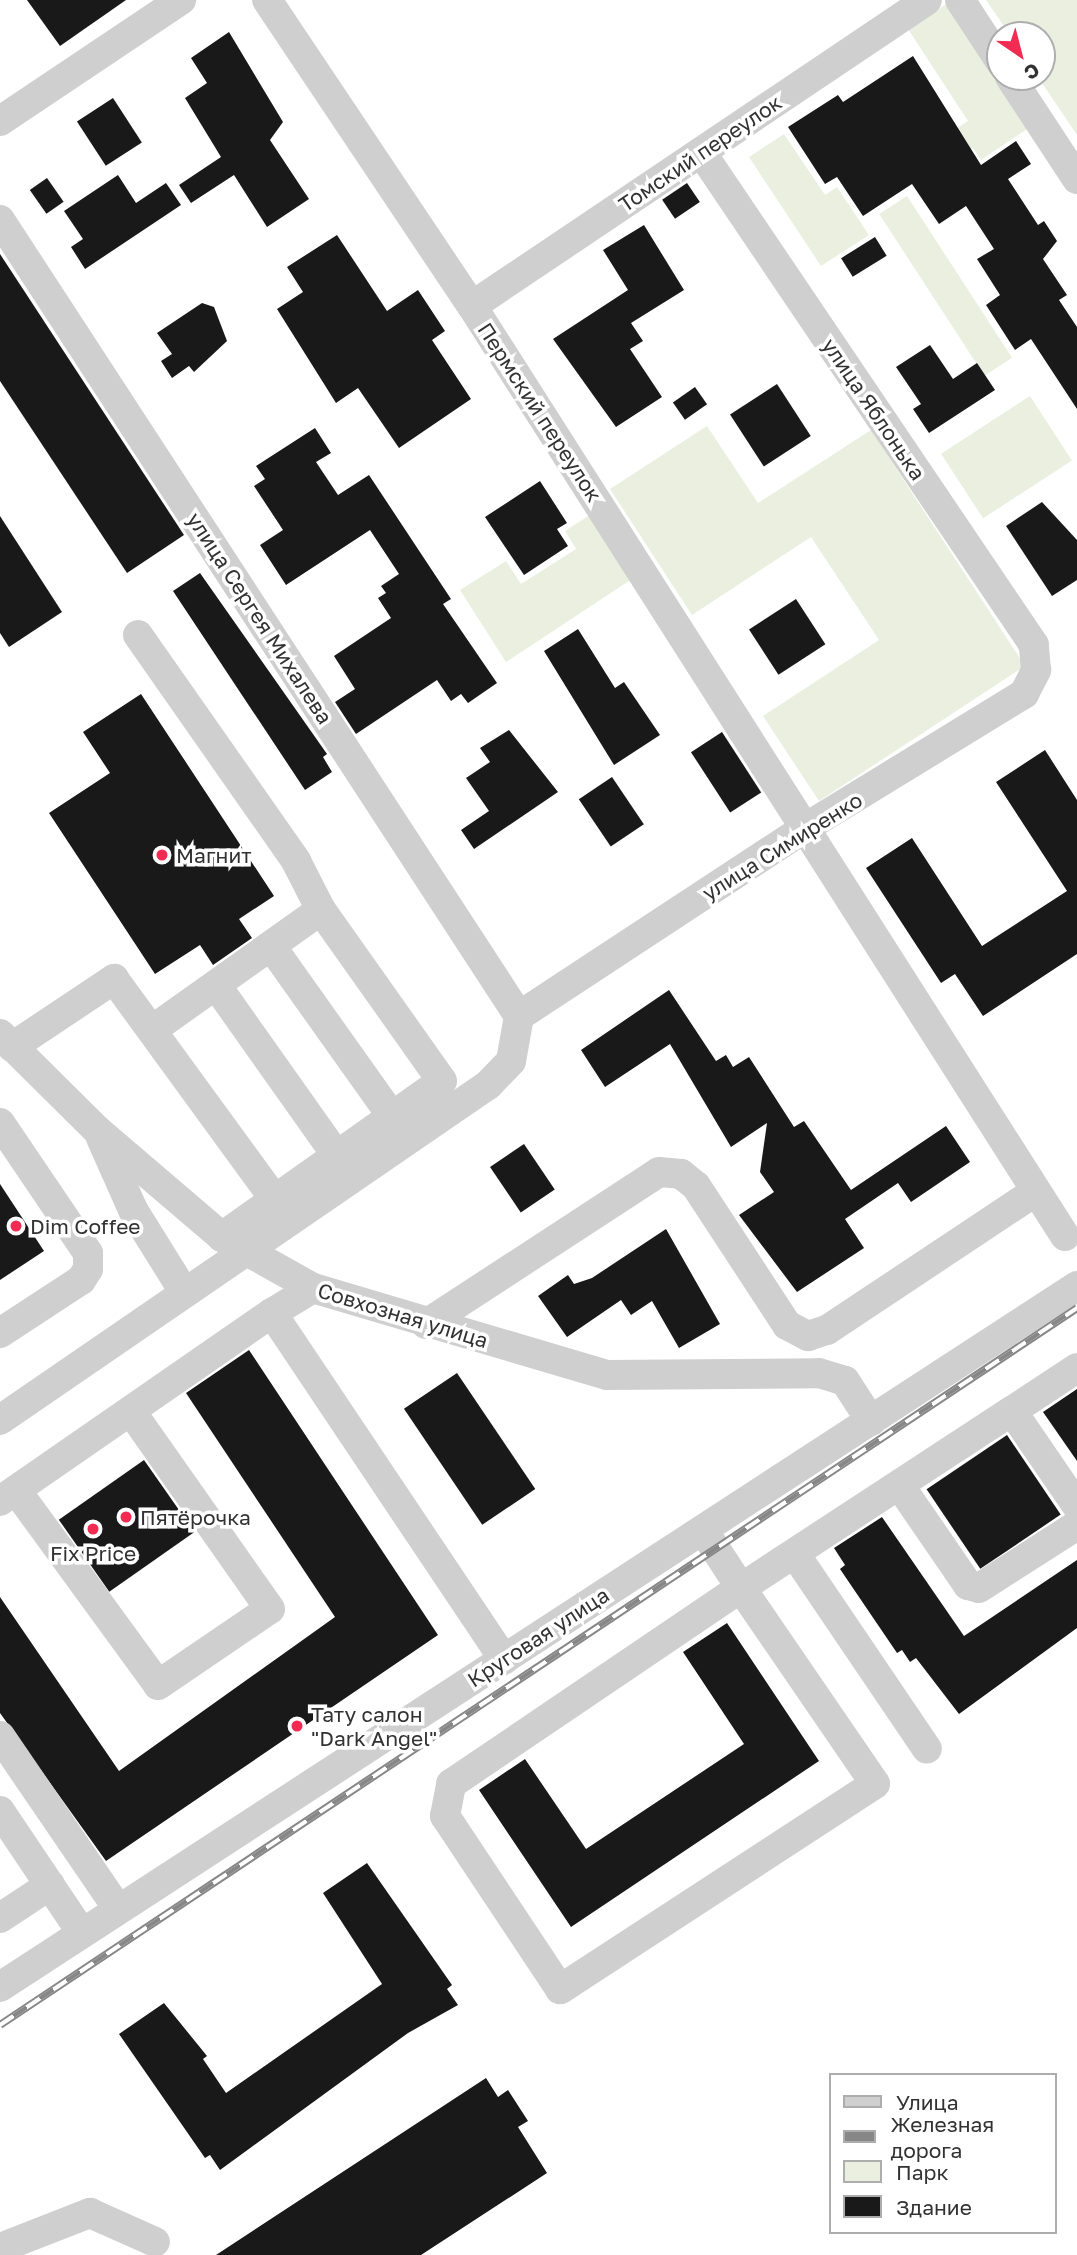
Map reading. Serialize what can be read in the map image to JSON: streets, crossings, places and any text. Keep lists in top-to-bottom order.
{
  "streets": {
    "street": [
      "Томский переулок",
      "улица Яблонька",
      "Пермский переулок",
      "улица Сергея Михалева",
      "улица Симиренко",
      "Совхозная улица",
      "Круговая улица"
    ]
  },
  "crossings": [
    ["Томский переулок", "улица Яблонька"],
    ["Томский переулок", "Пермский переулок"],
    ["улица Яблонька", "улица Симиренко"],
    ["Пермский переулок", "улица Симиренко"],
    ["улица Сергея Михалева", "улица Симиренко"],
    ["Совхозная улица", "Круговая улица"]
  ],
  "places": [
    "Магнит",
    "Dim Coffee",
    "Пятёрочка",
    "Fix Price",
    "Тату салон \"Dark Angel\""
  ],
  "legend": [
    "Улица",
    "Железная дорога",
    "Парк",
    "Здание"
  ],
  "north": "bottom right"
}
